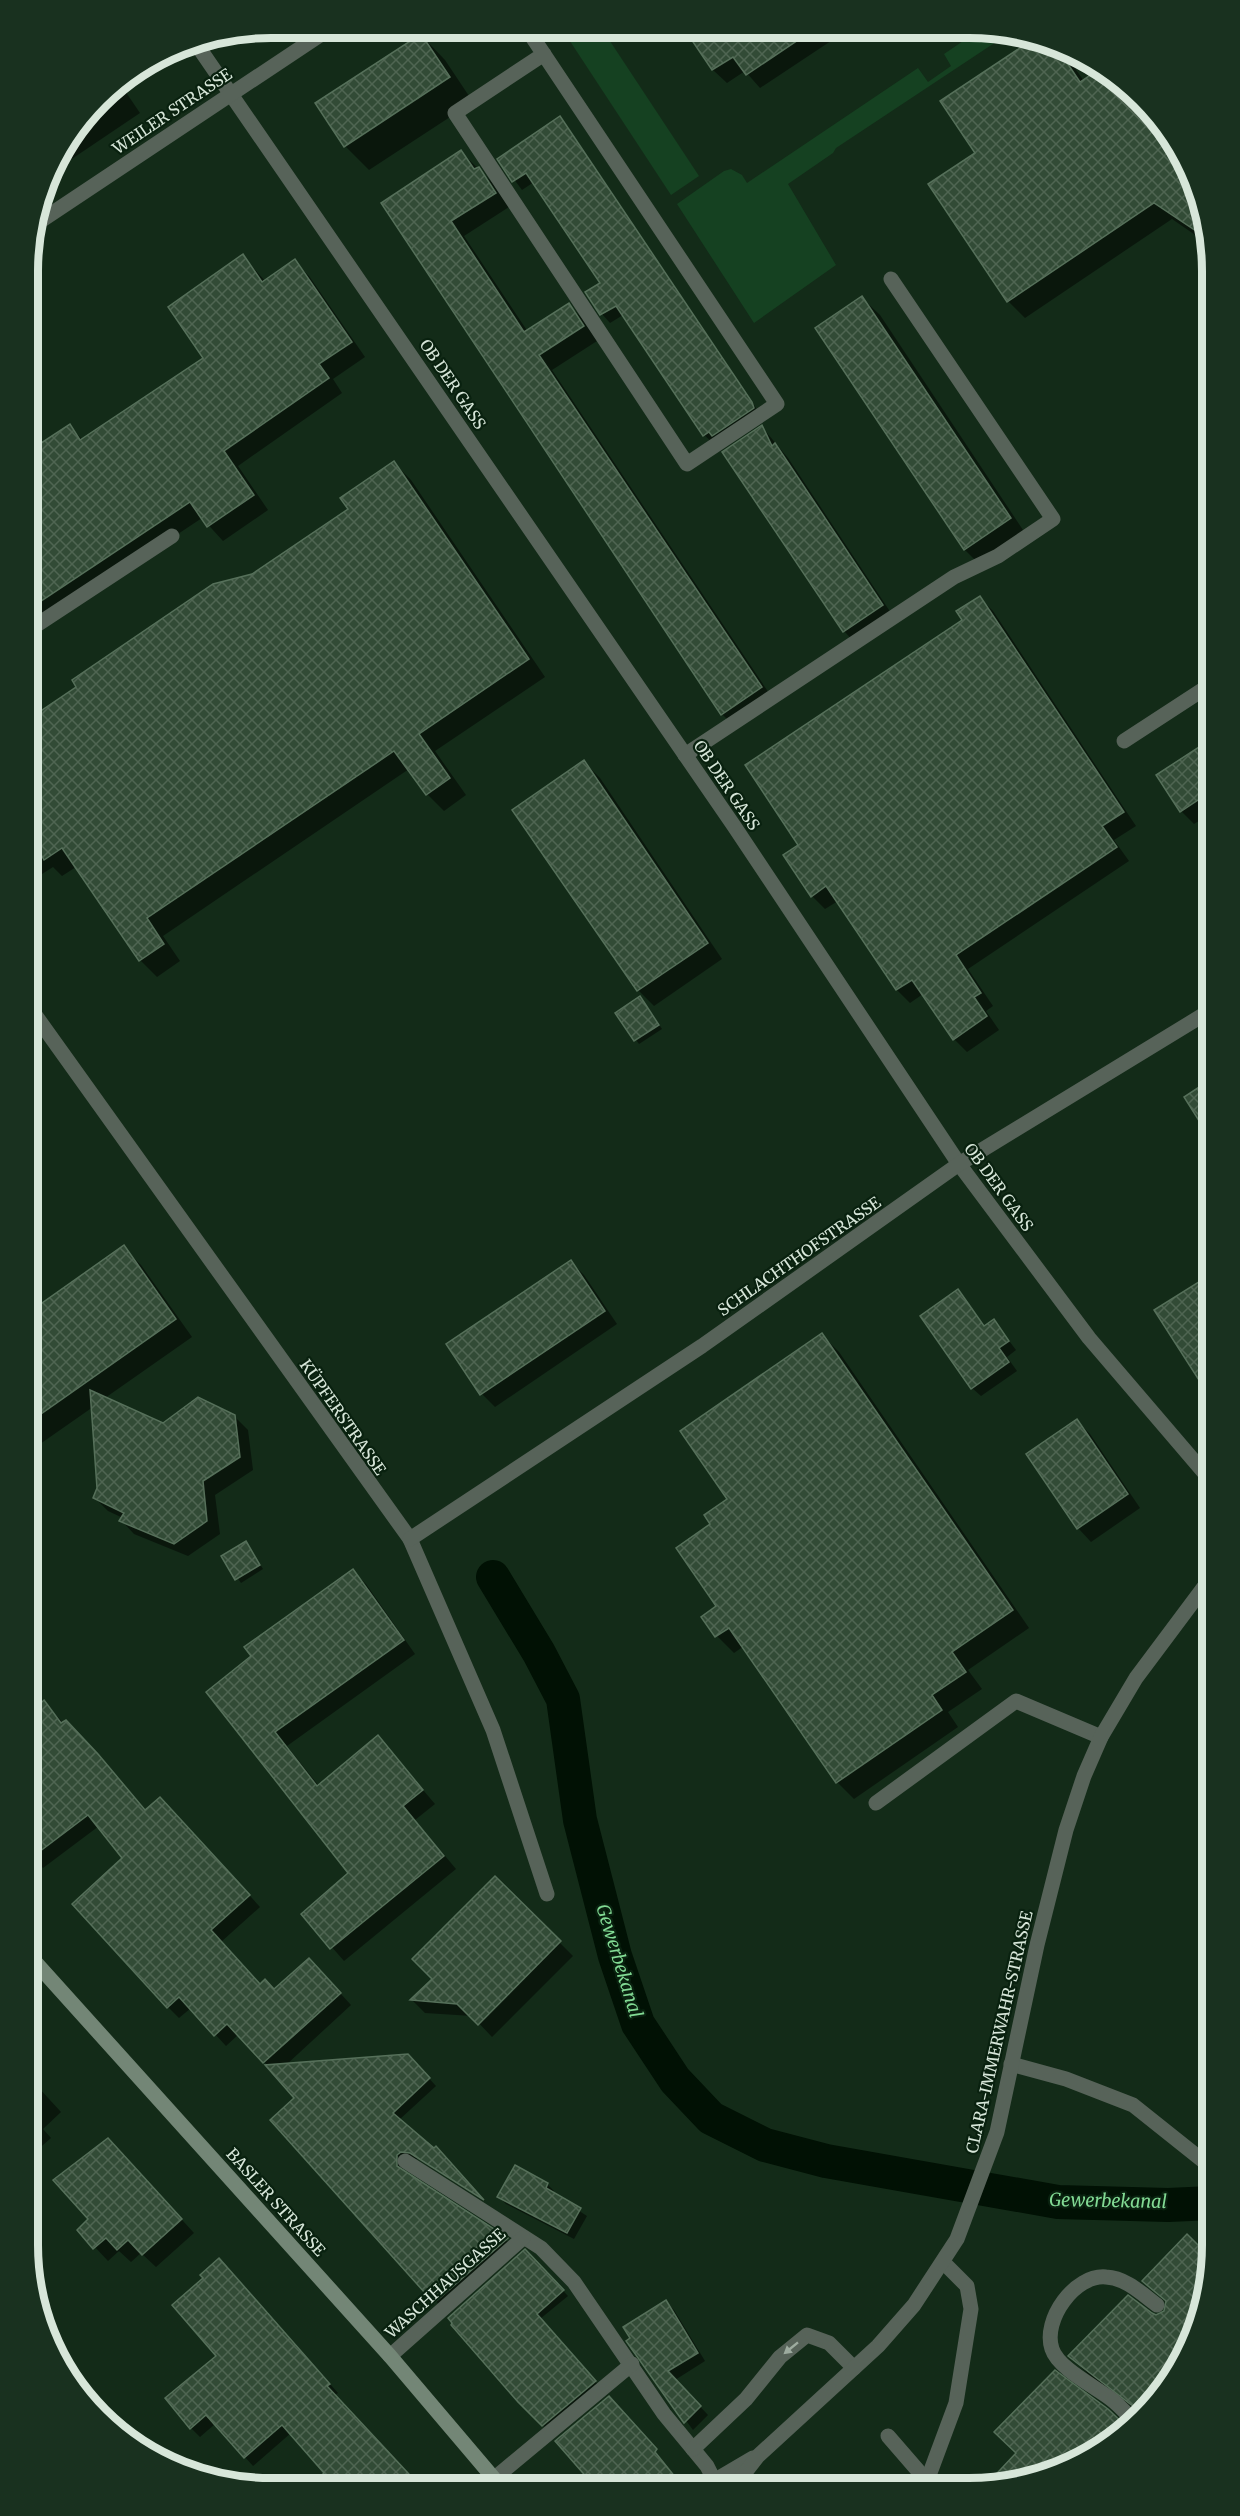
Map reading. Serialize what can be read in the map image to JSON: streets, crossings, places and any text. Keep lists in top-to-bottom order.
{
  "streets": {
    "main road": ["BASLER STRASSE"],
    "street": [
      "WEILER STRASSE",
      "OB DER GASS",
      "SCHLACHTHOFSTRASSE",
      "KÜPFERSTRASSE",
      "CLARA-IMMERWAHR-STRASSE",
      "WASCHHAUSGASSE"
    ]
  },
  "crossings": [
    ["WEILER STRASSE", "OB DER GASS"],
    ["OB DER GASS", "SCHLACHTHOFSTRASSE"],
    ["SCHLACHTHOFSTRASSE", "KÜPFERSTRASSE"],
    ["BASLER STRASSE", "WASCHHAUSGASSE"]
  ],
  "water": ["Gewerbekanal"]
}
